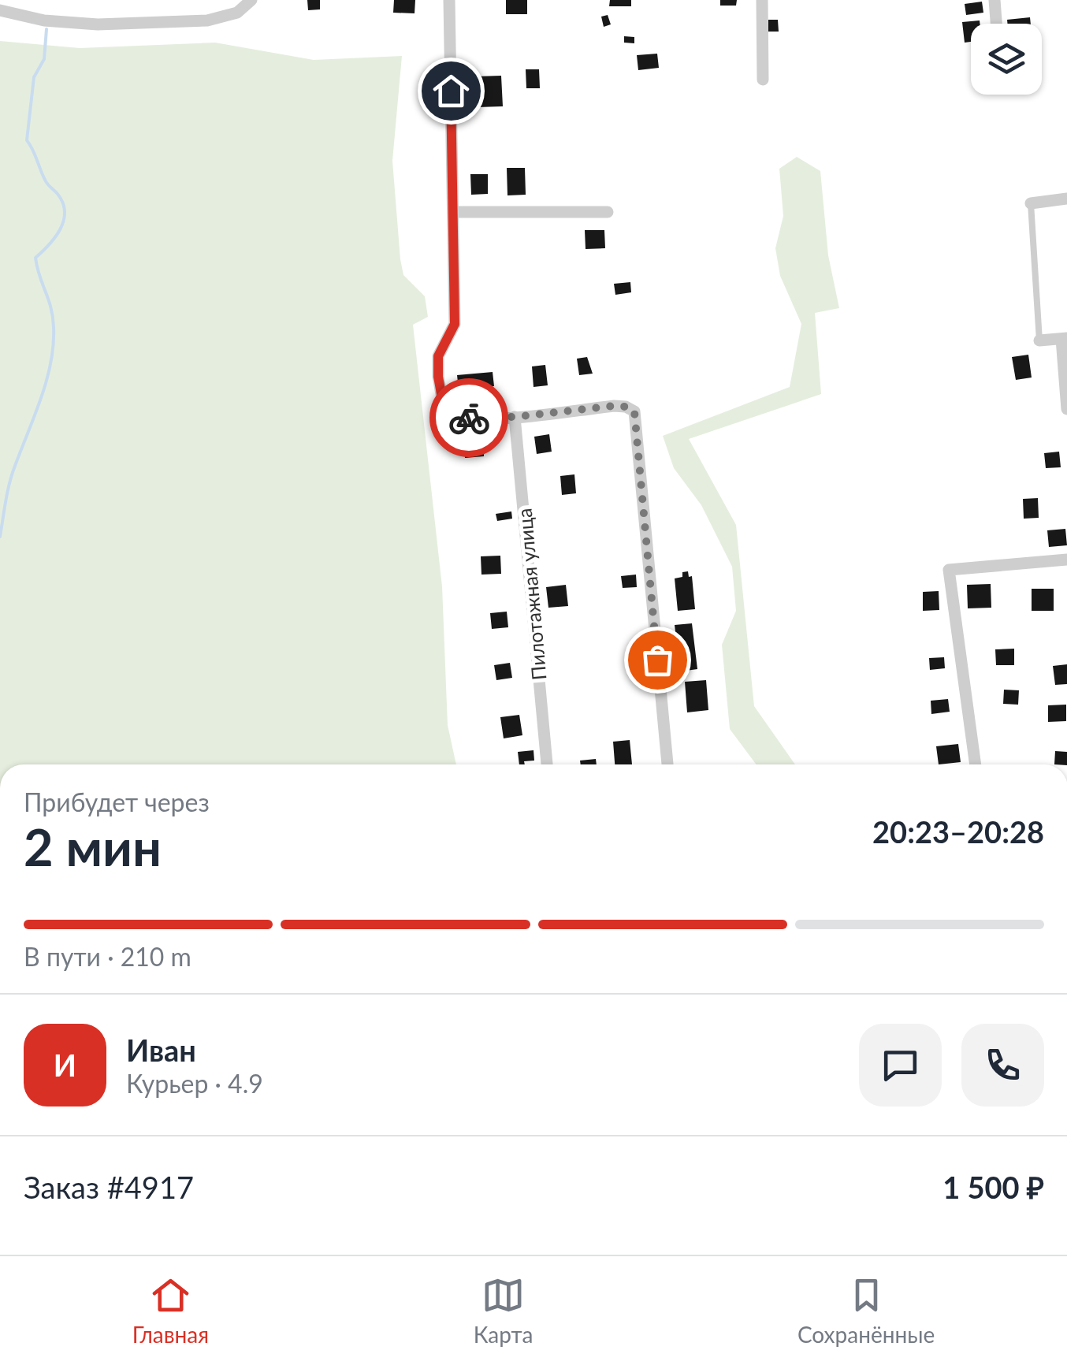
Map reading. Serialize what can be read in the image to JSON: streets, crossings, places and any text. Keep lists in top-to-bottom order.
{
  "streets": {
    "street": ["Пилотажная улица"]
  },
  "page": {
    "heading": ["2 мин", "Прибудет через", "20:23–20:28"],
    "panel": [
      "Иван",
      "Курьер · 4.9",
      "Заказ #4917",
      "1 500 ₽"
    ],
    "bar": "В пути · 210 m",
    "round": "И",
    "tabs": ["Главная", "Карта", "Сохранённые"]
  }
}
